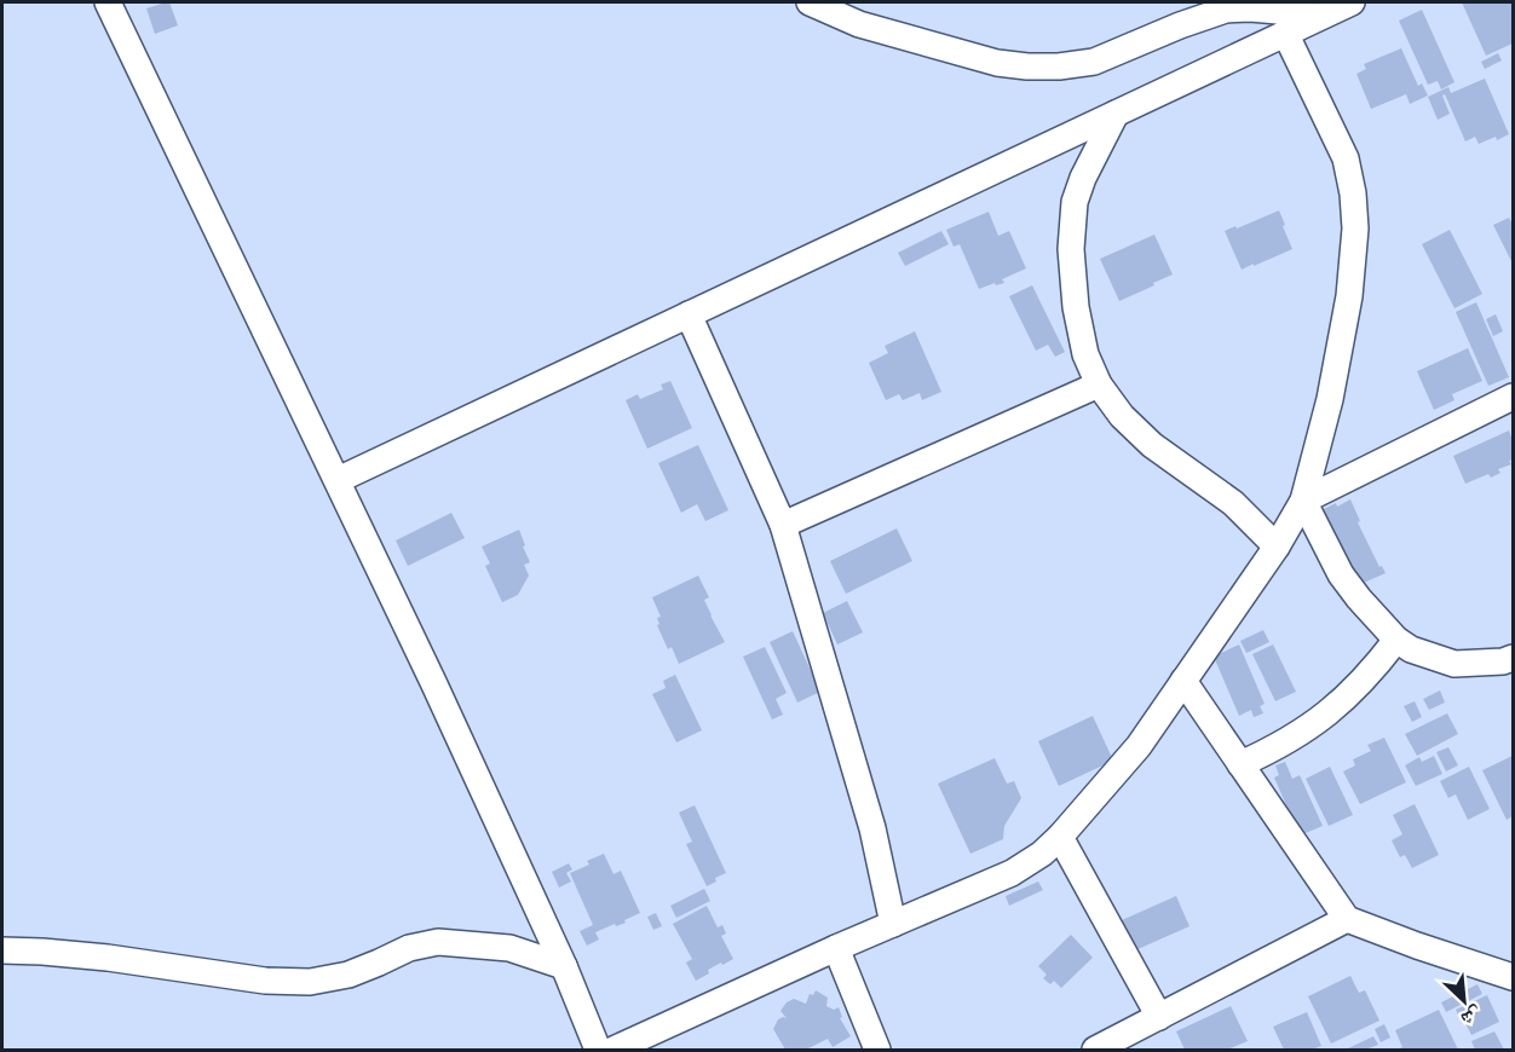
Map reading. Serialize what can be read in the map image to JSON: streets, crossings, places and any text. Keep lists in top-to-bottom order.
{
  "north": "bottom right"
}
